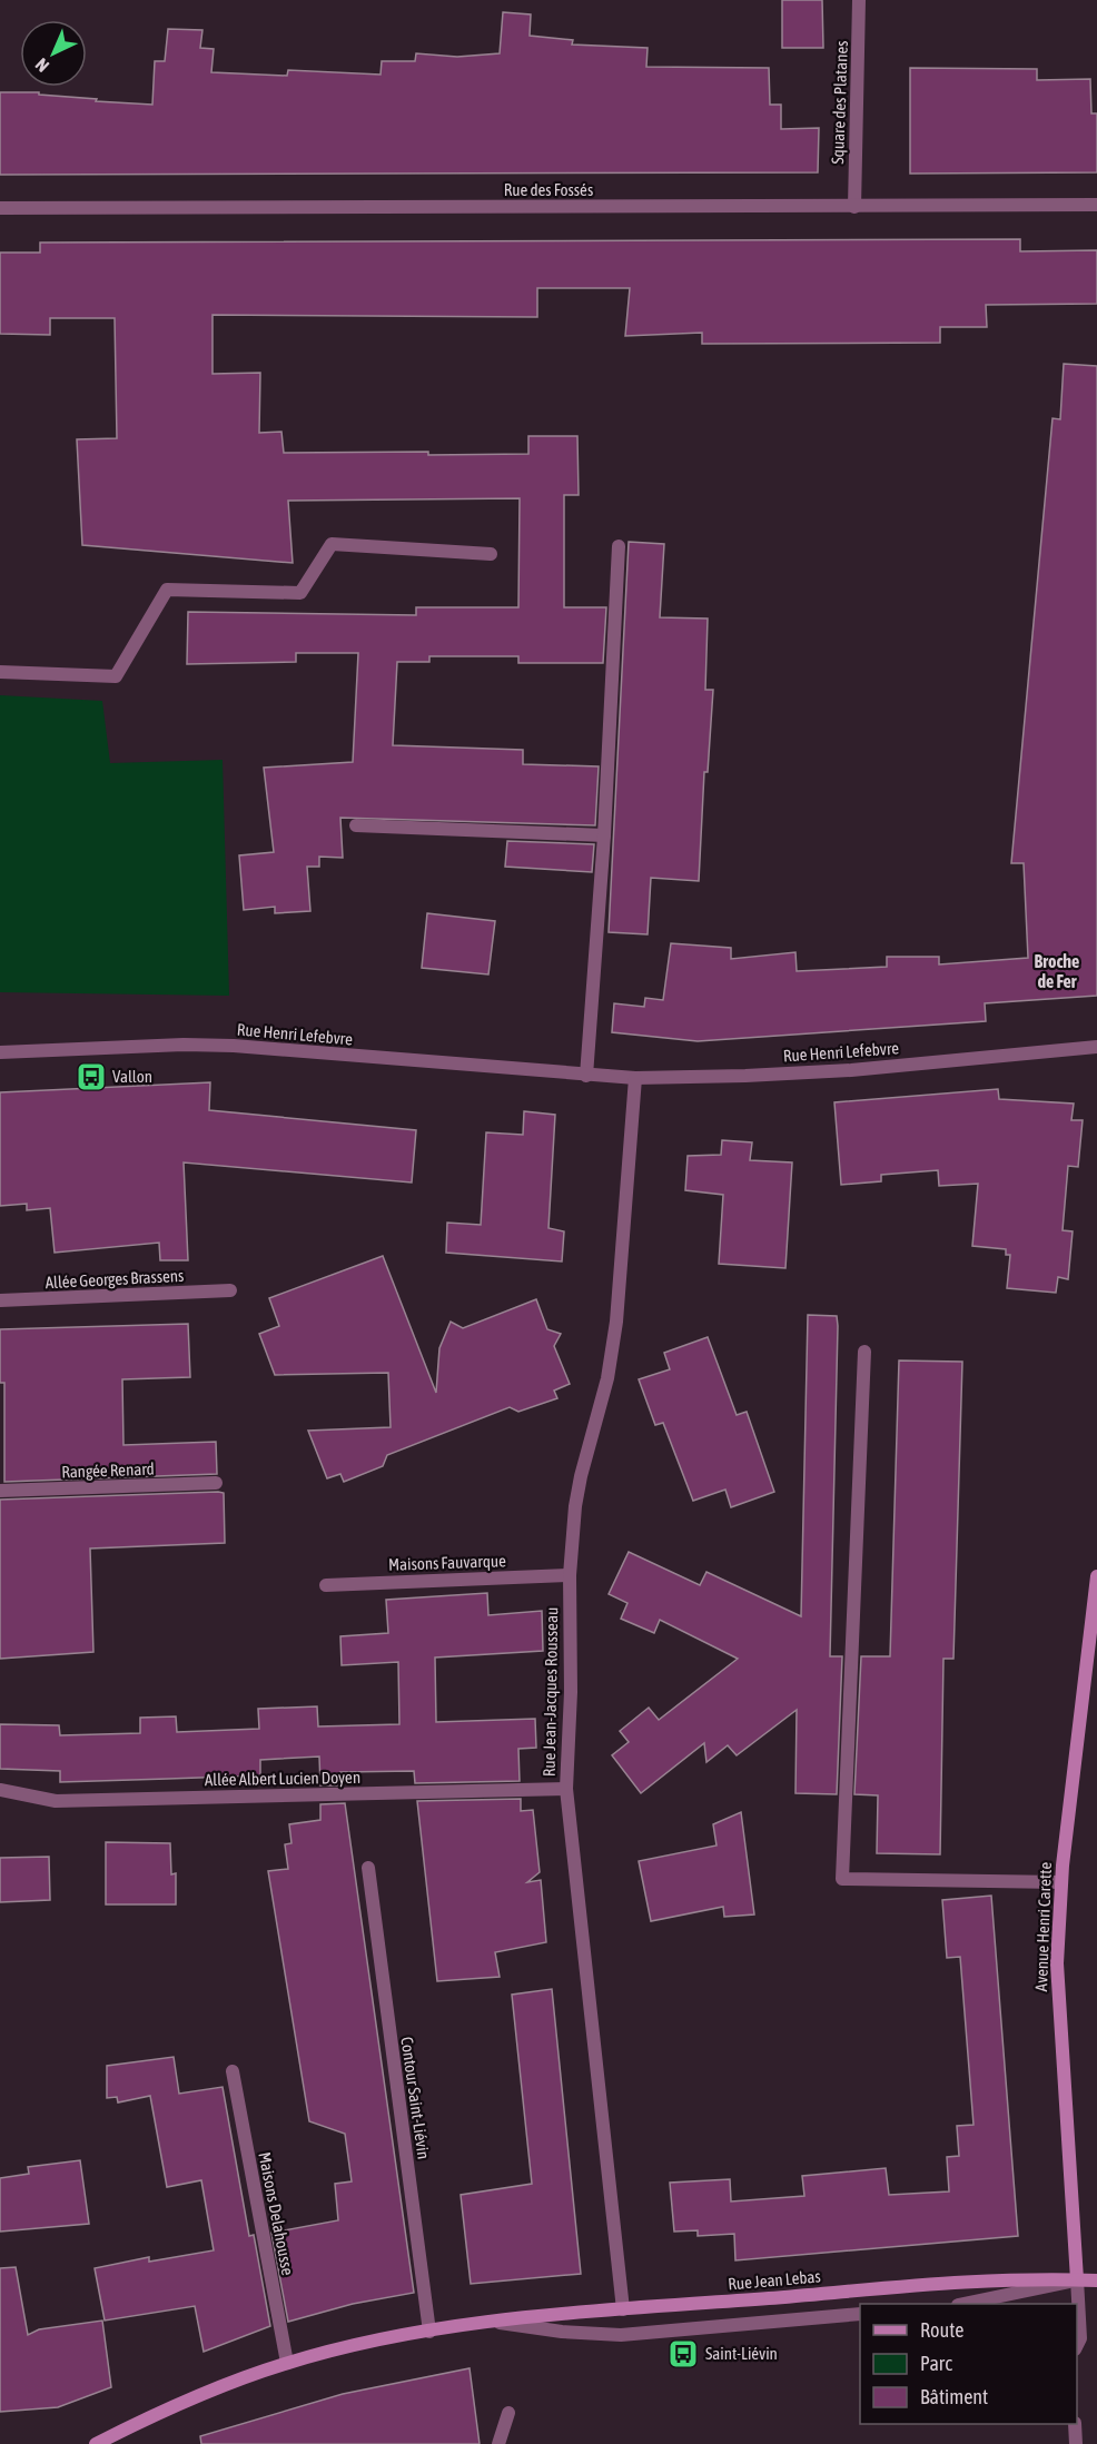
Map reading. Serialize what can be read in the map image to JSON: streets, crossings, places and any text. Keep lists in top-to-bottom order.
{
  "streets": {
    "main road": ["Avenue Henri Carette", "Rue Jean Lebas"],
    "street": [
      "Square des Platanes",
      "Rue des Fossés",
      "Rue Henri Lefebvre",
      "Allée Georges Brassens",
      "Rangée Renard",
      "Maisons Fauvarque",
      "Rue Jean-Jacques Rousseau",
      "Allée Albert Lucien Doyen",
      "Contour Saint-Liévin",
      "Maisons Delahousse"
    ]
  },
  "crossings": [
    ["Square des Platanes", "Rue des Fossés"],
    ["Rue Henri Lefebvre", "Rue Jean-Jacques Rousseau"],
    ["Maisons Fauvarque", "Rue Jean-Jacques Rousseau"],
    ["Rue Jean-Jacques Rousseau", "Allée Albert Lucien Doyen"],
    ["Rue Jean-Jacques Rousseau", "Rue Jean Lebas"],
    ["Avenue Henri Carette", "Rue Jean Lebas"],
    ["Contour Saint-Liévin", "Rue Jean Lebas"]
  ],
  "districts": ["Broche de Fer"],
  "places": {
    "bus stop": ["Vallon", "Saint-Liévin"]
  },
  "legend": ["Route", "Parc", "Bâtiment"],
  "north": "bottom left"
}
